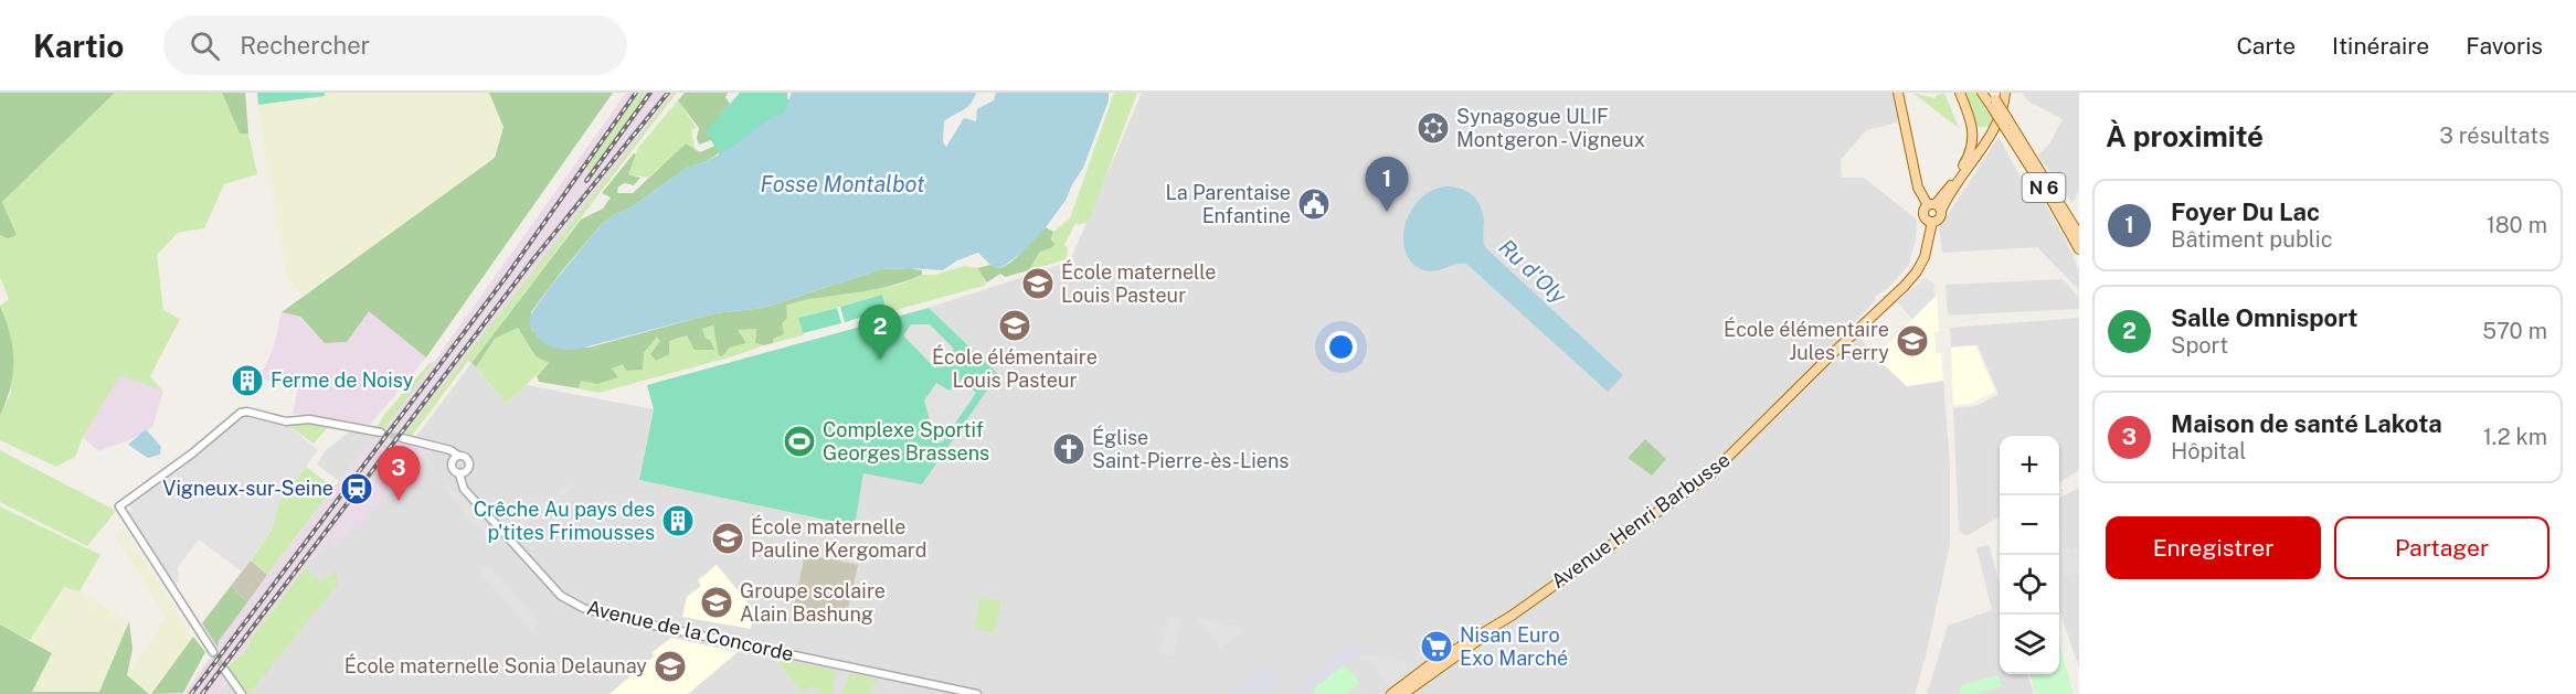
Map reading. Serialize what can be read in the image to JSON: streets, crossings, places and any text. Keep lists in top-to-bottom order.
{
  "streets": {
    "main road": ["N 6", "Avenue Henri Barbusse"],
    "street": ["Avenue de la Concorde"]
  },
  "water": ["Fosse Montalbot", "Ru d'Oly"],
  "places": {
    "synagogue": ["Synagogue ULIF Montgeron - Vigneux"],
    "public building": ["La Parentaise Enfantine"],
    "school or university": [
      "École maternelle Louis Pasteur",
      "École élémentaire Louis Pasteur",
      "École élémentaire Jules Ferry",
      "École maternelle Pauline Kergomard",
      "Groupe scolaire Alain Bashung",
      "École maternelle Sonia Delaunay"
    ],
    "building": ["Ferme de Noisy", "Crêche Au pays des p'tites Frimousses"],
    "sports": ["Complexe Sportif Georges Brassens"],
    "church": ["Église Saint-Pierre-ès-Liens"],
    "station": ["Vigneux-sur-Seine"],
    "supermarket": ["Nisan Euro Exo Marché"]
  },
  "page": {
    "header": "Kartio",
    "search": "Rechercher",
    "nav": ["Carte", "Itinéraire", "Favoris"],
    "heading": ["À proximité", "3 résultats"],
    "pins": ["1", "2", "3"],
    "list": [
      {
        "mark": "1",
        "name": "Foyer Du Lac",
        "note": "Bâtiment public",
        "value": "180 m"
      },
      {
        "mark": "2",
        "name": "Salle Omnisport",
        "note": "Sport",
        "value": "570 m"
      },
      {
        "mark": "3",
        "name": "Maison de santé Lakota",
        "note": "Hôpital",
        "value": "1.2 km"
      }
    ],
    "map_buttons": ["+", "−"],
    "buttons": ["Enregistrer", "Partager"]
  }
}
